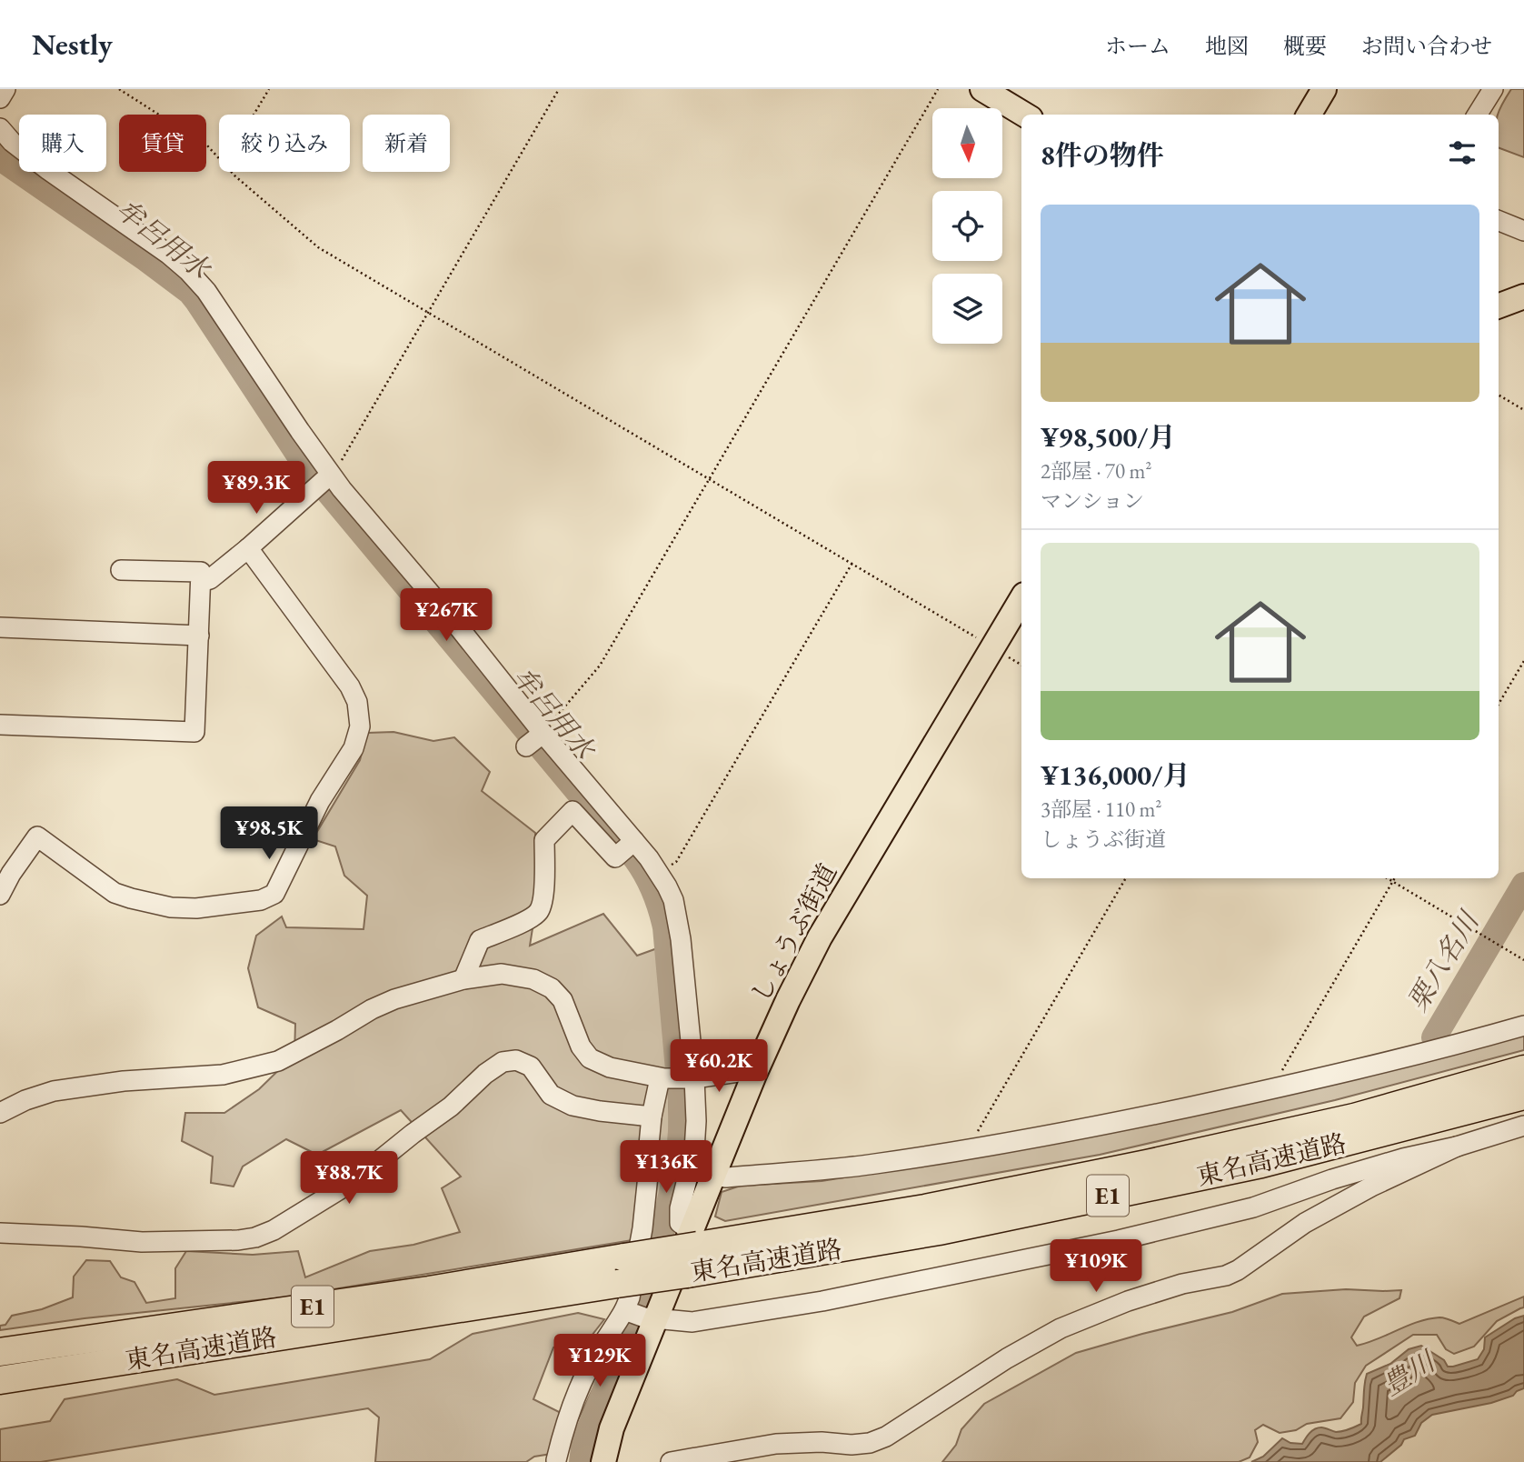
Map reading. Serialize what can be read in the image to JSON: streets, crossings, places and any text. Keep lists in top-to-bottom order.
{
  "streets": {
    "highway": ["東名高速道路", "E1"],
    "main road": ["しょうぶ街道"]
  },
  "crossings": [
    ["しょうぶ街道", "東名高速道路"]
  ],
  "water": ["牟呂用水", "栗八名川", "豊川"],
  "north": "bottom",
  "page": {
    "header": "Nestly",
    "nav": [
      "ホーム",
      "地図",
      "概要",
      "お問い合わせ"
    ],
    "chip": [
      "購入",
      "賃貸",
      "絞り込み",
      "新着"
    ],
    "heading": "8件の物件",
    "list": [
      {
        "name": "¥98,500/月",
        "note": "2部屋 · 70 m² · マンション"
      },
      {
        "name": "¥136,000/月",
        "note": "3部屋 · 110 m² · しょうぶ街道"
      }
    ],
    "price": [
      "¥89.3K",
      "¥267K",
      "¥98.5K",
      "¥60.2K",
      "¥136K",
      "¥88.7K",
      "¥109K",
      "¥129K"
    ]
  }
}
